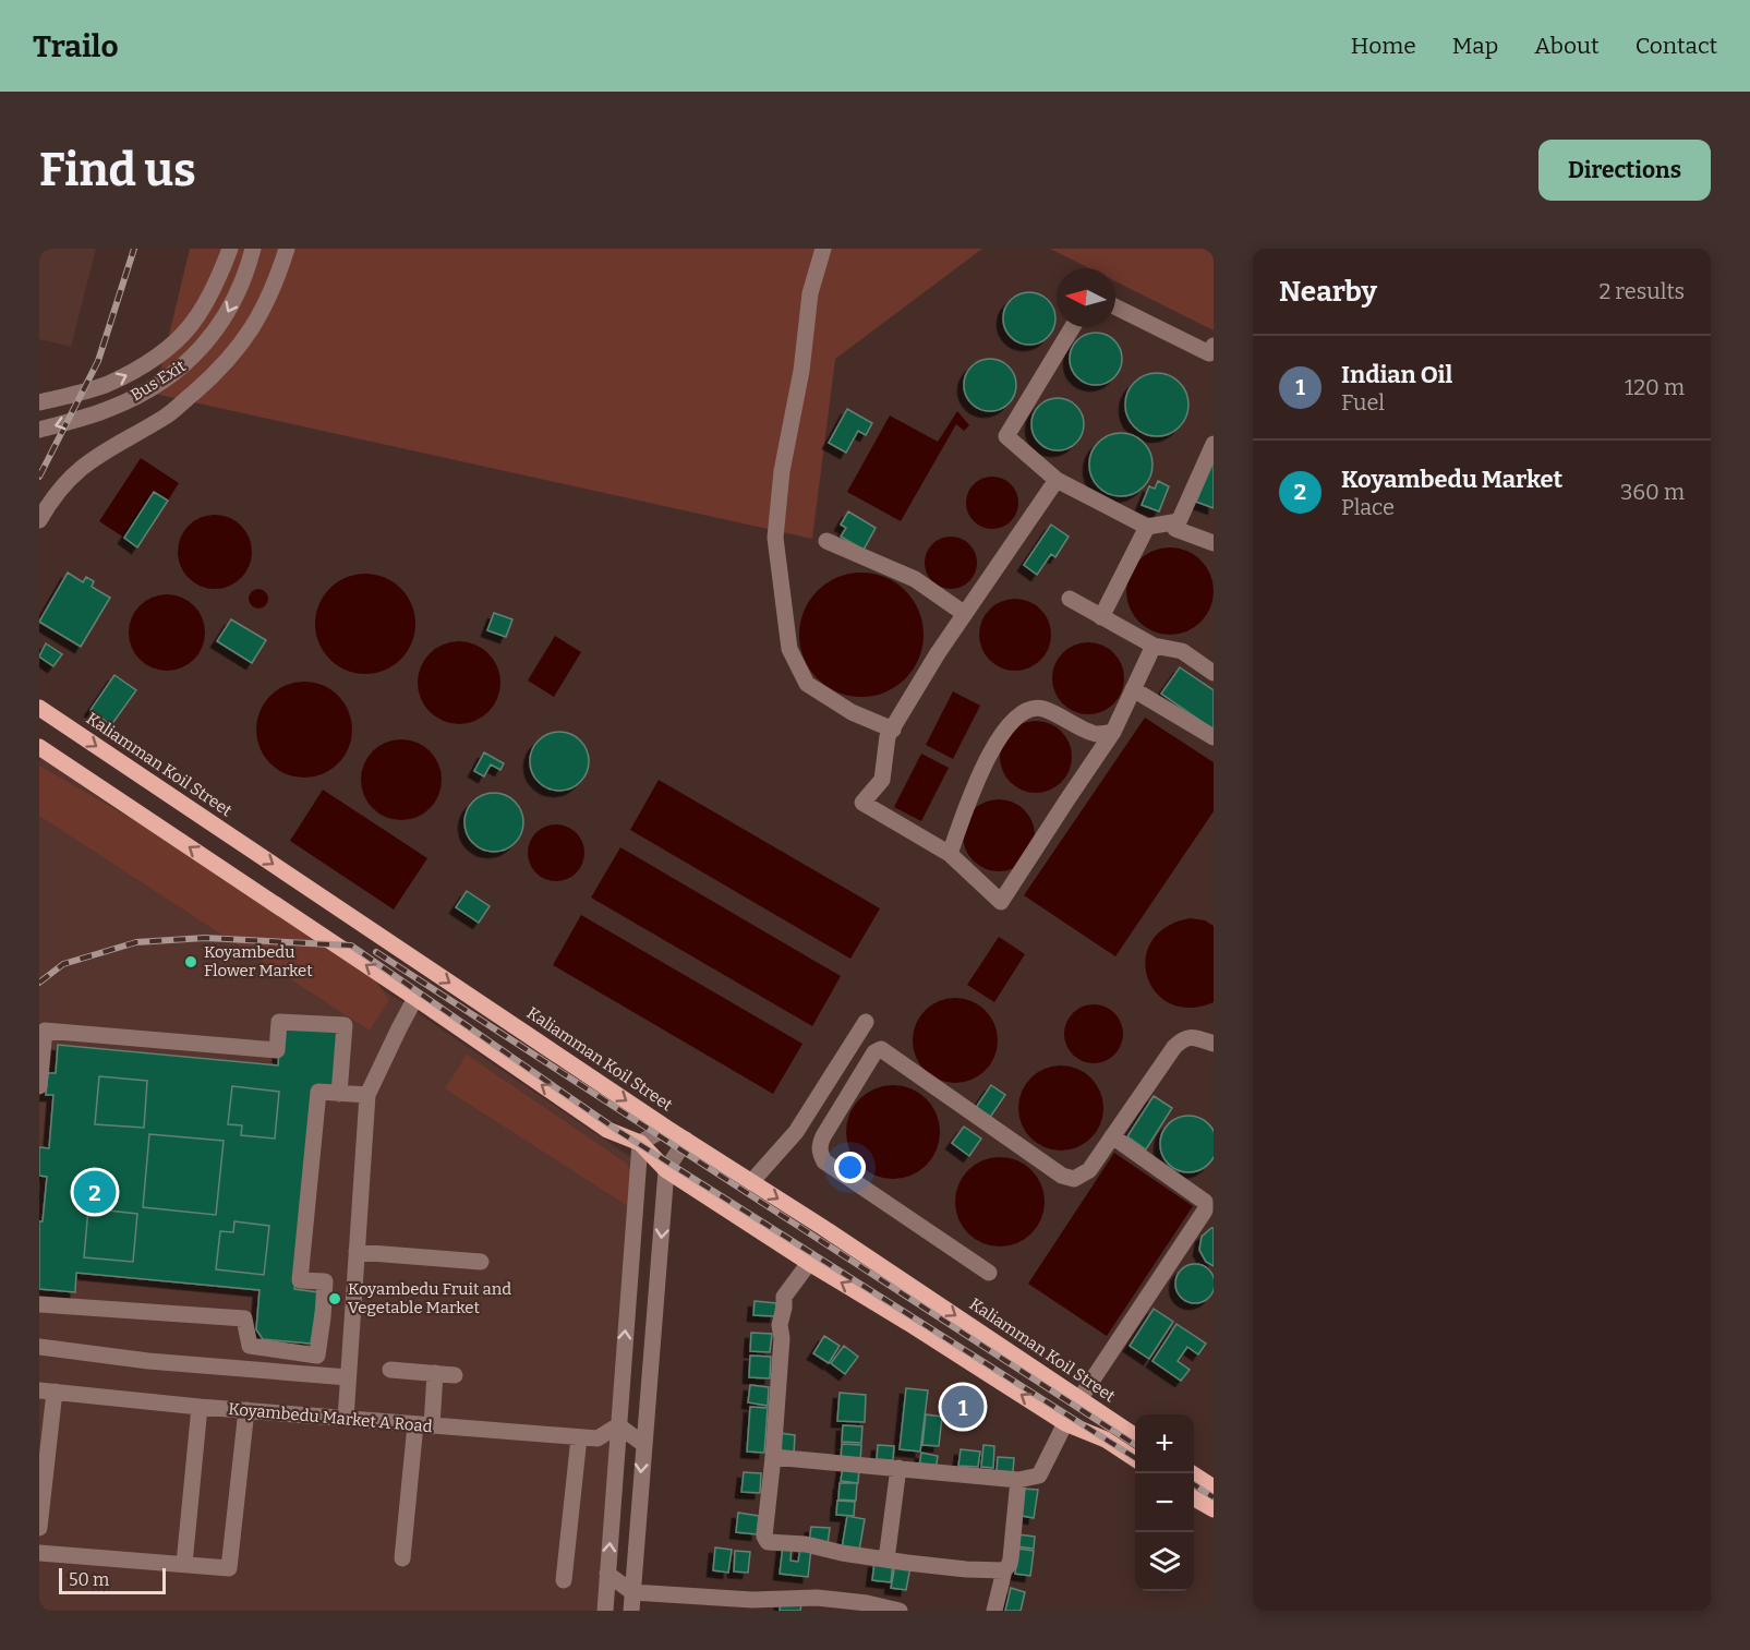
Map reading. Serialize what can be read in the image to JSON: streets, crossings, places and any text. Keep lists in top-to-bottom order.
{
  "streets": {
    "main road": ["Kaliamman Koil Street"],
    "street": ["Bus Exit", "Koyambedu Market A Road"]
  },
  "places": ["Koyambedu Flower Market", "Koyambedu Fruit and Vegetable Market"],
  "scale_bar": "50 m",
  "north": "left",
  "page": {
    "header": "Trailo",
    "nav": [
      "Home",
      "Map",
      "About",
      "Contact"
    ],
    "buttons": "Directions",
    "title": "Find us",
    "heading": ["Nearby", "2 results"],
    "list": [
      {
        "mark": "1",
        "name": "Indian Oil",
        "note": "Fuel",
        "value": "120 m"
      },
      {
        "mark": "2",
        "name": "Koyambedu Market",
        "note": "Place",
        "value": "360 m"
      }
    ],
    "pins": ["2", "1"],
    "map_buttons": ["+", "−"],
    "scale": "50 m"
  }
}
